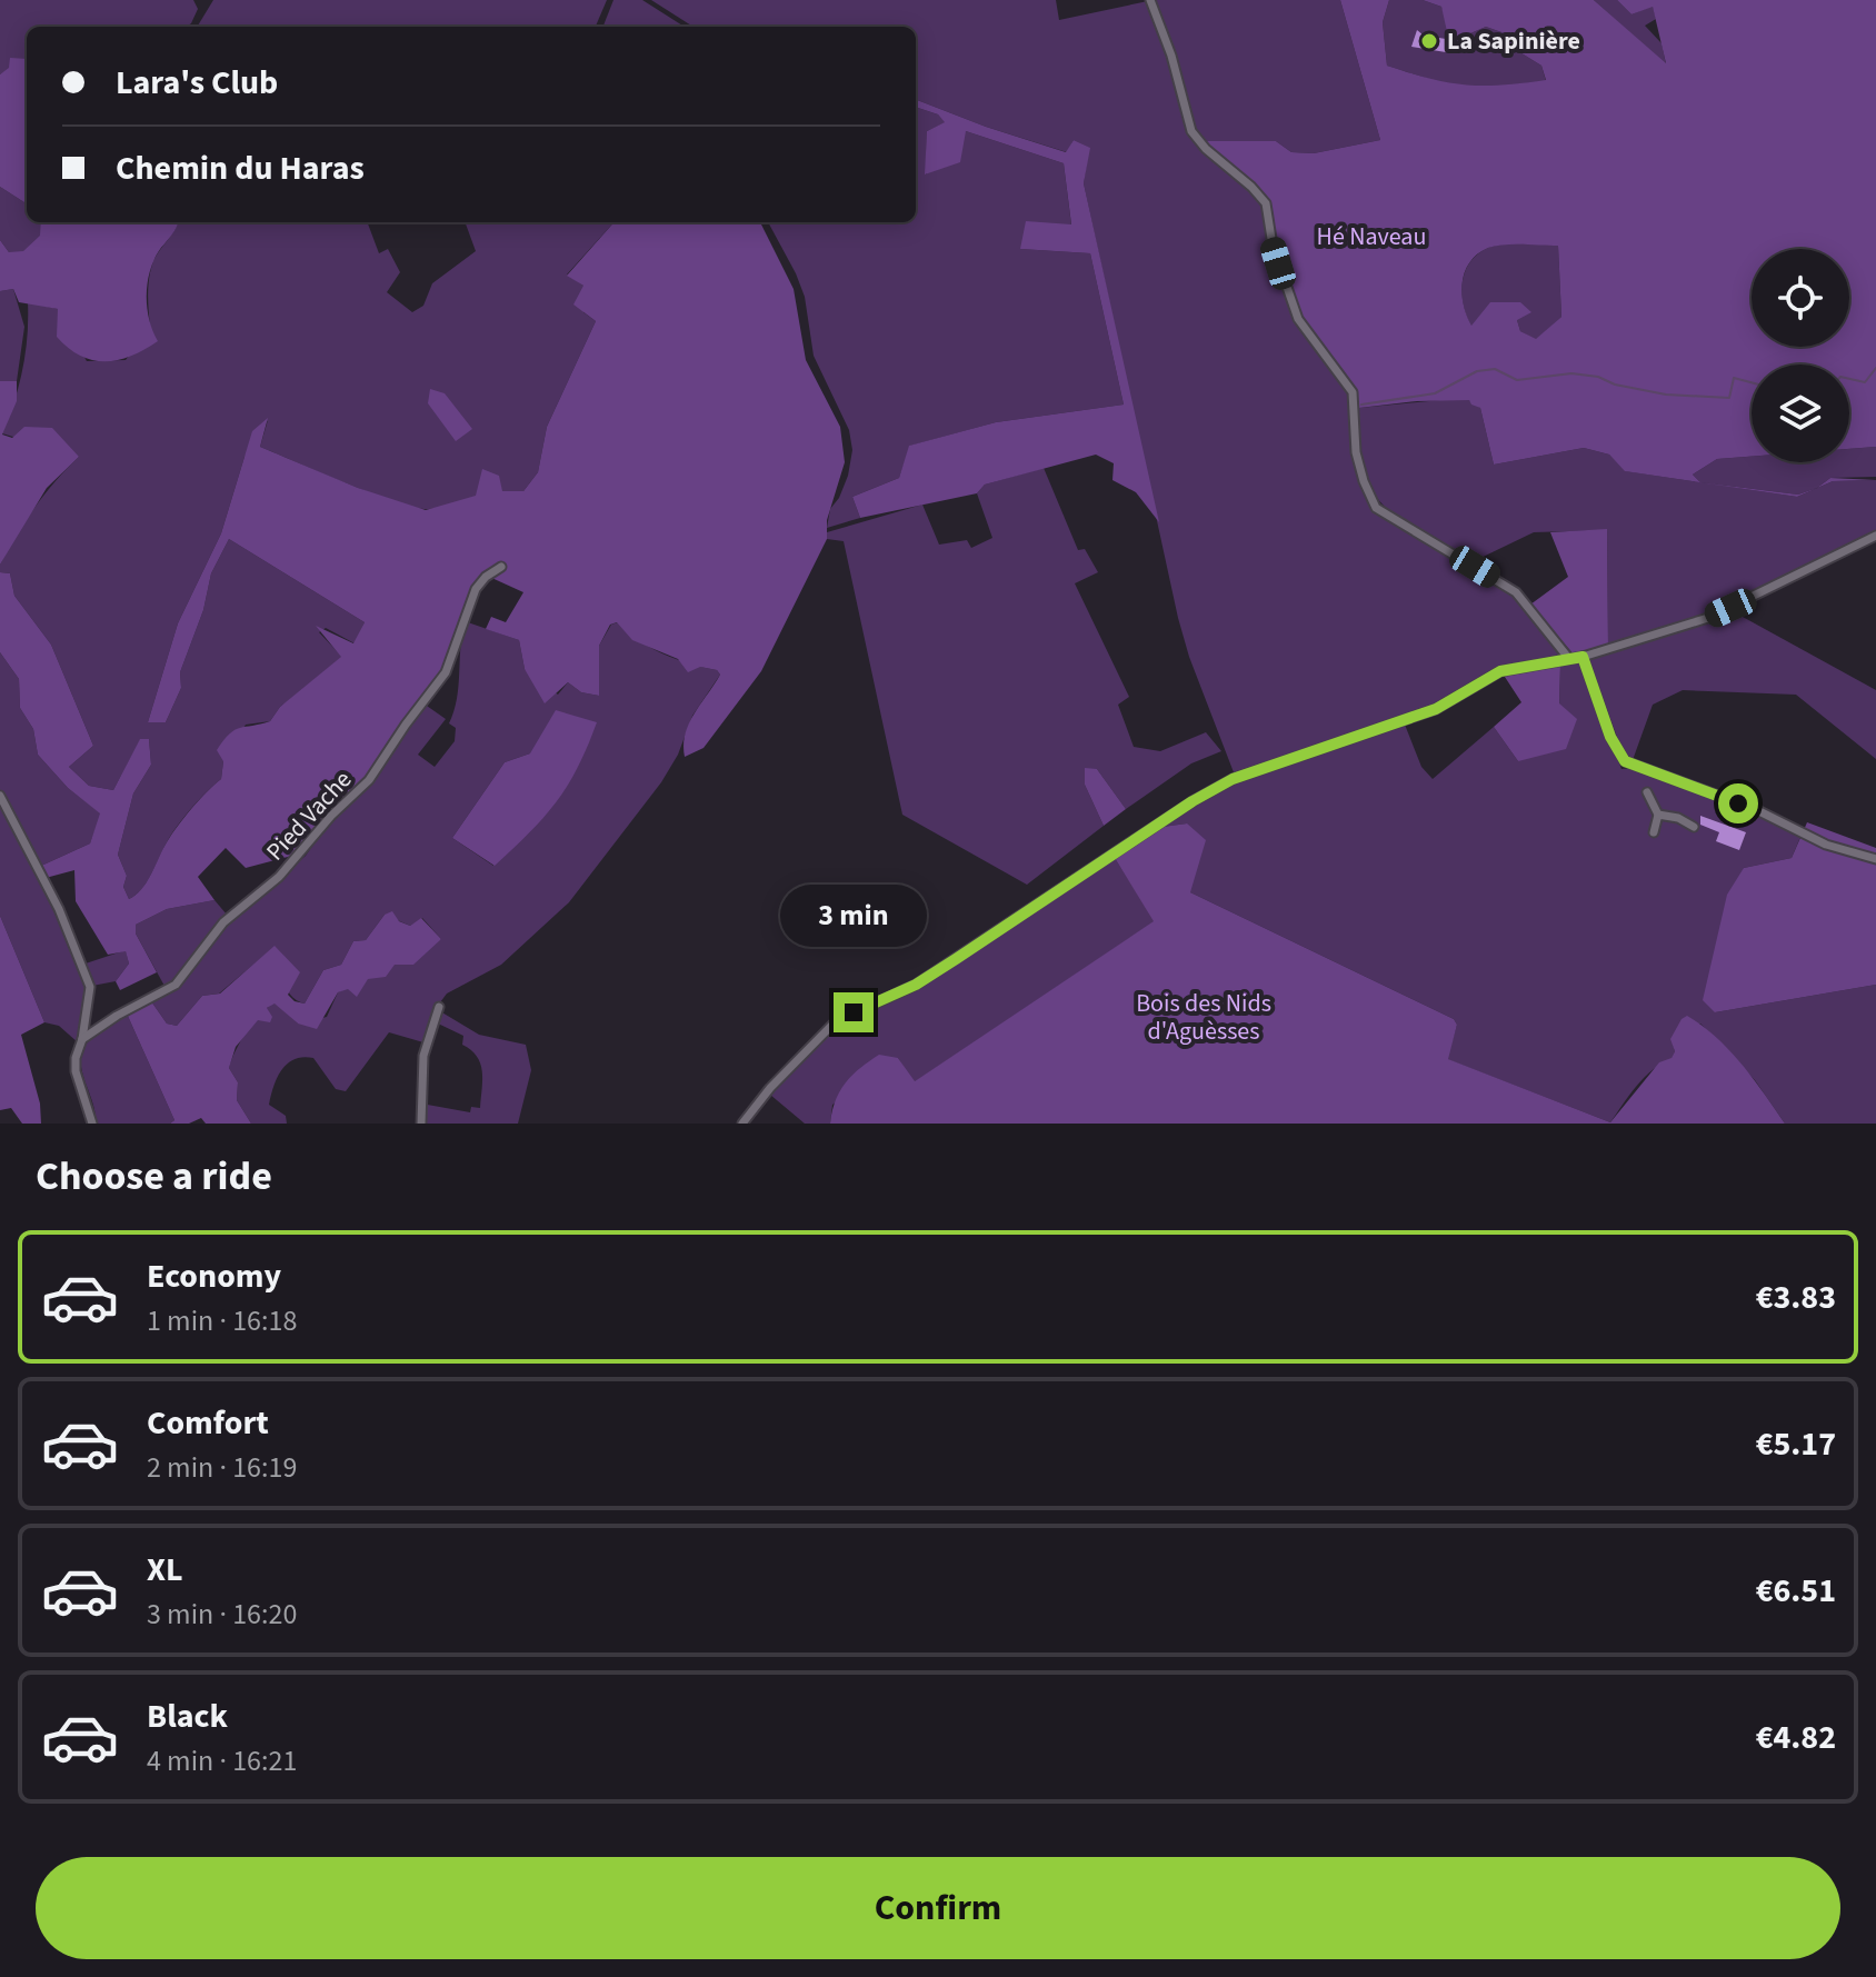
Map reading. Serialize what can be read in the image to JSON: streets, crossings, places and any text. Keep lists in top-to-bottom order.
{
  "streets": {
    "street": ["Pied Vache"]
  },
  "parks": ["Hé Naveau", "Bois des Nids d'Aguèsses"],
  "places": ["La Sapinière"],
  "page": {
    "banner": ["Lara's Club", "Chemin du Haras"],
    "bubble": "3 min",
    "heading": "Choose a ride",
    "list": [
      {
        "name": "Economy",
        "note": "1 min · 16:18",
        "value": "€3.83"
      },
      {
        "name": "Comfort",
        "note": "2 min · 16:19",
        "value": "€5.17"
      },
      {
        "name": "XL",
        "note": "3 min · 16:20",
        "value": "€6.51"
      },
      {
        "name": "Black",
        "note": "4 min · 16:21",
        "value": "€4.82"
      }
    ],
    "buttons": "Confirm"
  }
}
